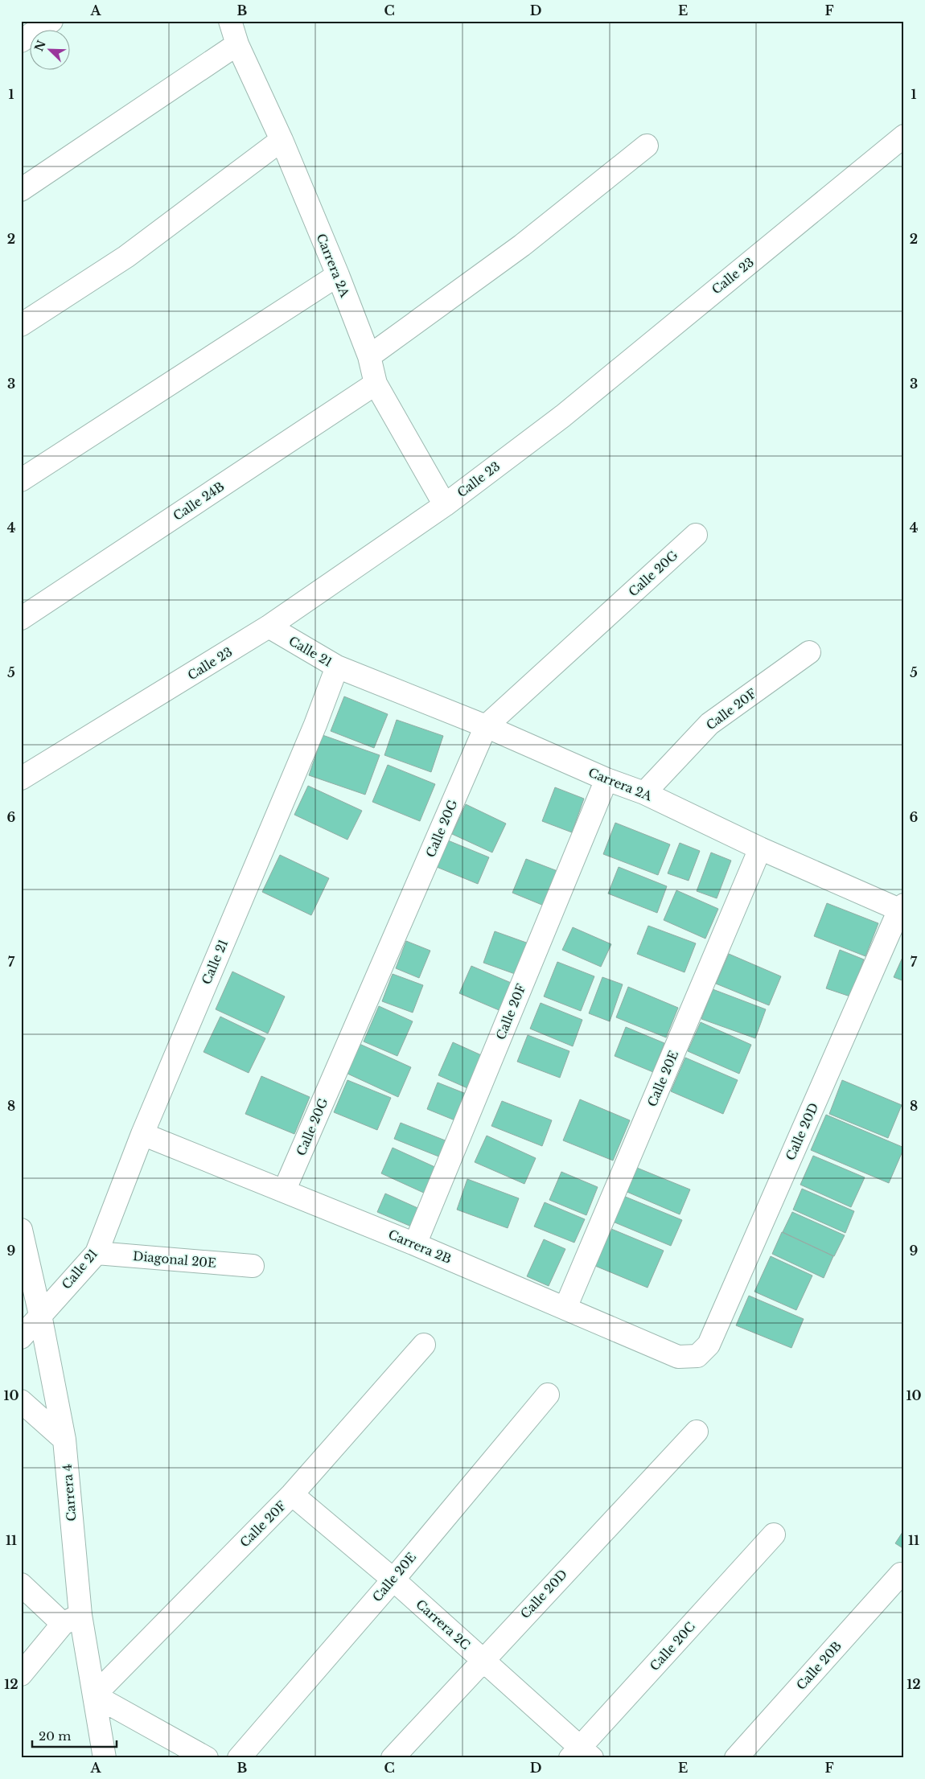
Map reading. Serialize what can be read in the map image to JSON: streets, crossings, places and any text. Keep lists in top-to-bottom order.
{
  "streets": {
    "street": [
      "Carrera 2A",
      "Calle 23",
      "Calle 24B",
      "Calle 20G",
      "Calle 21",
      "Calle 20F",
      "Calle 20E",
      "Calle 20D",
      "Carrera 2B",
      "Diagonal 20E",
      "Carrera 4",
      "Carrera 2C",
      "Calle 20C",
      "Calle 20B"
    ]
  },
  "crossings": [
    ["Carrera 2A", "Calle 23"],
    ["Carrera 2A", "Calle 24B"],
    ["Carrera 2A", "Calle 20G"],
    ["Carrera 2A", "Calle 21"],
    ["Carrera 2A", "Calle 20F"],
    ["Carrera 2A", "Calle 20E"],
    ["Carrera 2A", "Calle 20D"],
    ["Calle 23", "Calle 21"],
    ["Calle 20G", "Carrera 2B"],
    ["Calle 21", "Carrera 2B"],
    ["Calle 21", "Diagonal 20E"],
    ["Calle 21", "Carrera 4"],
    ["Calle 20F", "Carrera 2B"],
    ["Calle 20F", "Carrera 4"],
    ["Calle 20F", "Carrera 2C"],
    ["Calle 20E", "Carrera 2B"],
    ["Calle 20E", "Carrera 2C"],
    ["Calle 20D", "Carrera 2B"],
    ["Calle 20D", "Carrera 2C"],
    ["Carrera 2C", "Calle 20C"]
  ],
  "scale_bar": "20 m",
  "north": "top left",
  "grid": {
    "columns": [
      "A",
      "B",
      "C",
      "D",
      "E",
      "F"
    ],
    "rows": [
      "1",
      "2",
      "3",
      "4",
      "5",
      "6",
      "7",
      "8",
      "9",
      "10",
      "11",
      "12"
    ]
  }
}
